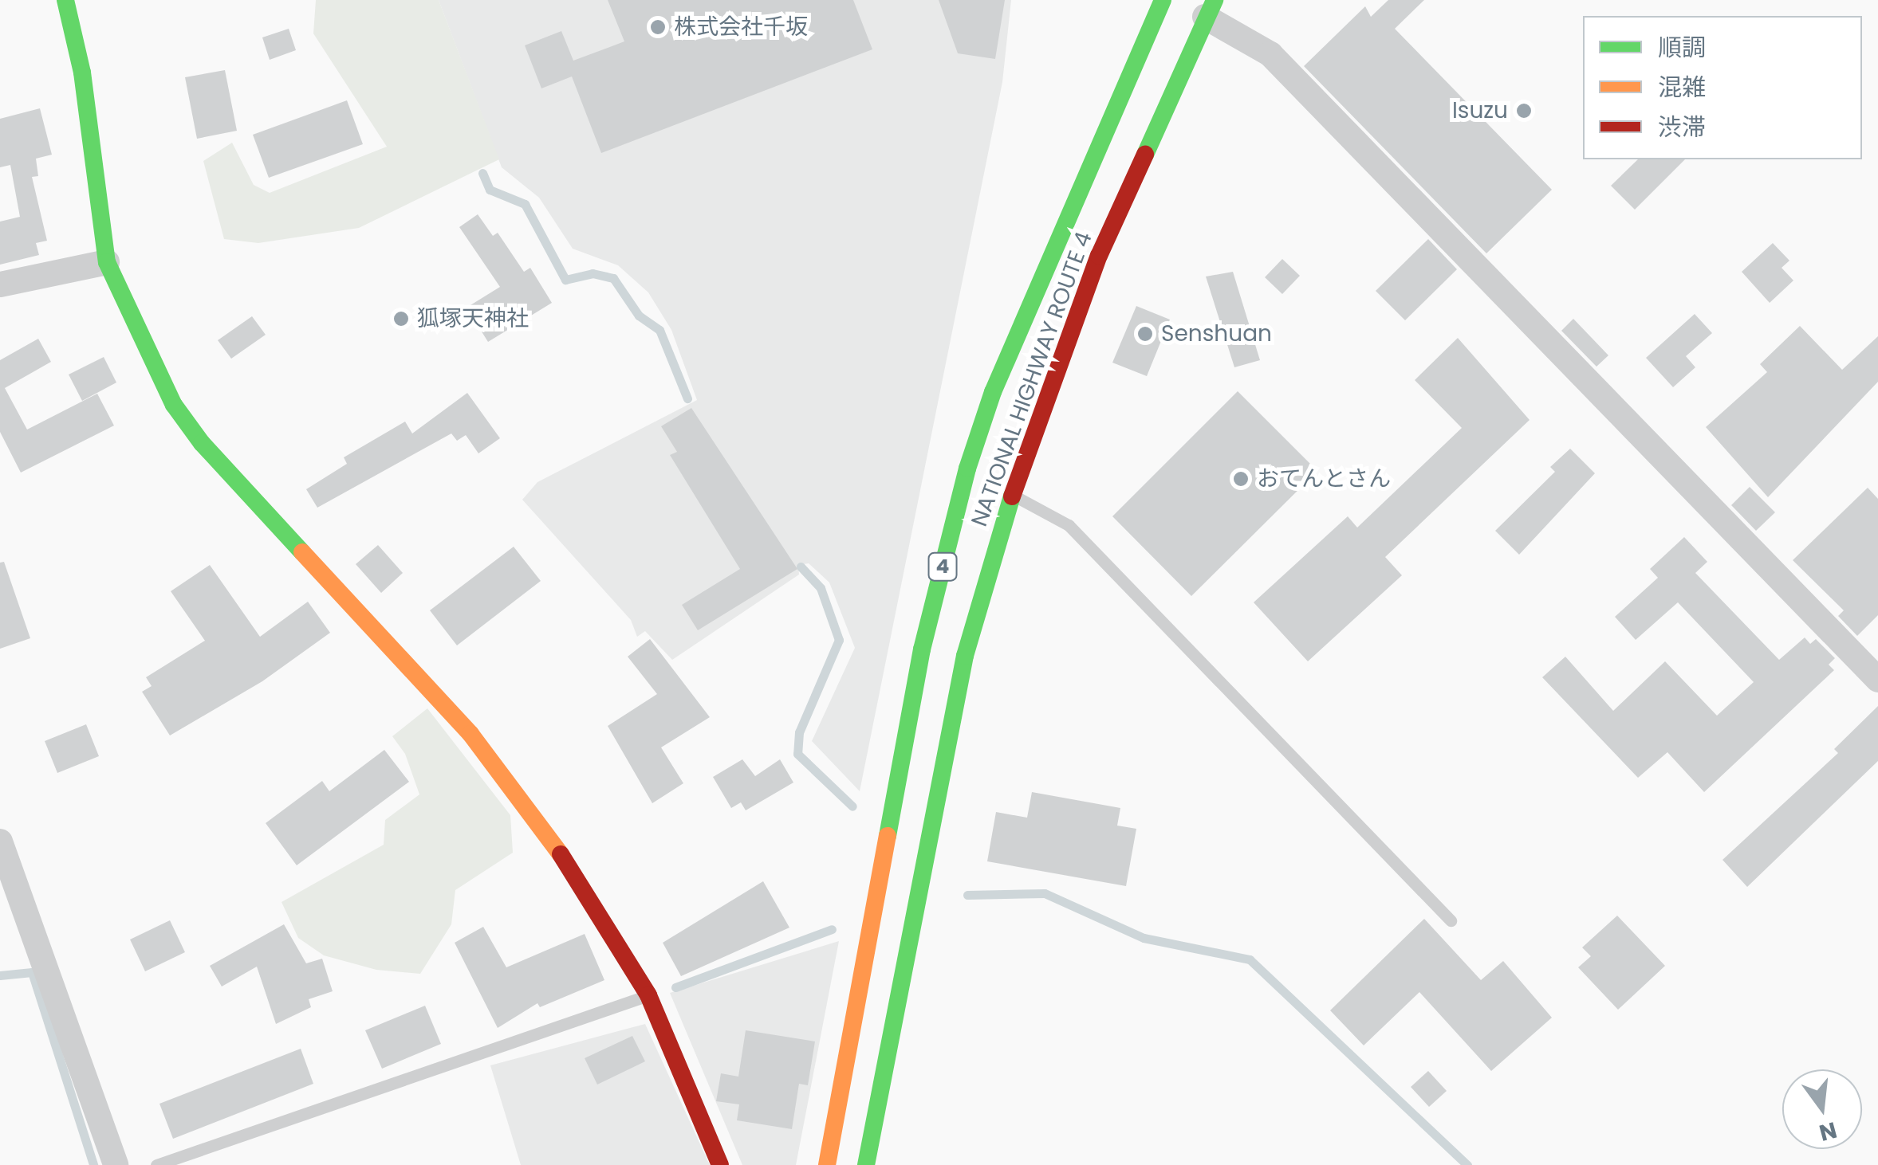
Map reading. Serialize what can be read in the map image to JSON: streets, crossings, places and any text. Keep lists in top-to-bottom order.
{
  "streets": {
    "main road": ["NATIONAL HIGHWAY ROUTE 4", "4"]
  },
  "places": [
    "株式会社千坂",
    "Isuzu",
    "狐塚天神社",
    "Senshuan",
    "おてんとさん"
  ],
  "legend": ["順調", "混雑", "渋滞"],
  "north": "bottom"
}
